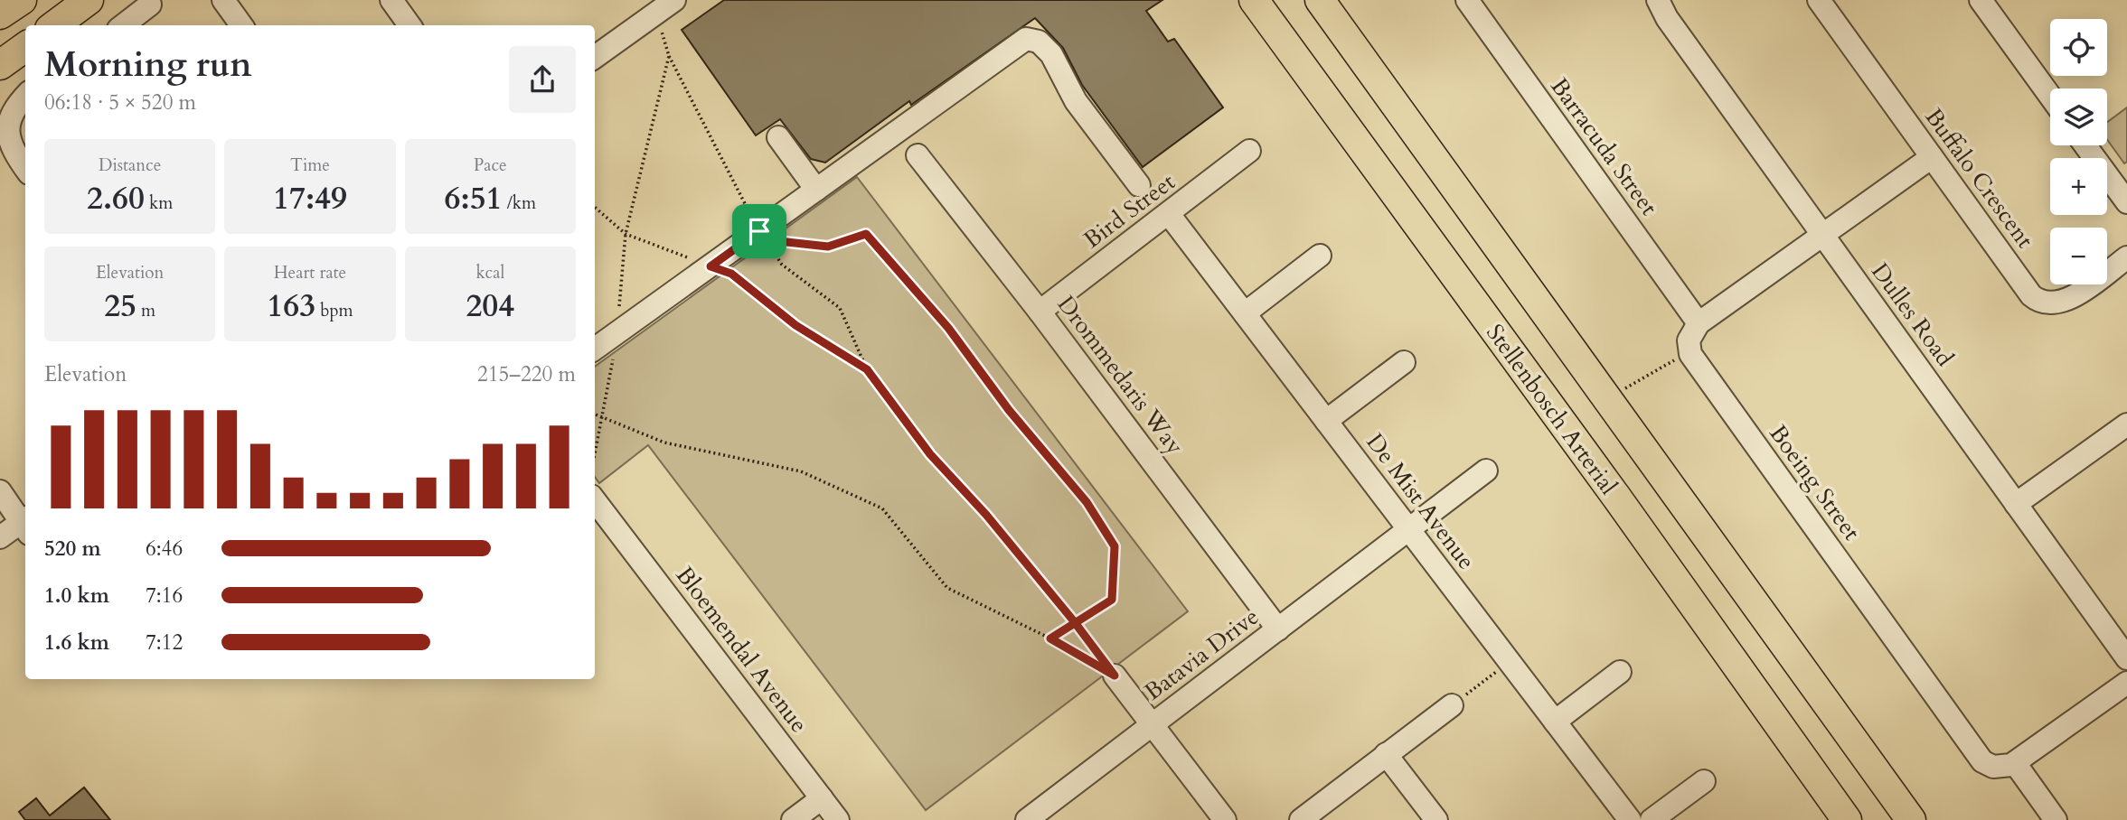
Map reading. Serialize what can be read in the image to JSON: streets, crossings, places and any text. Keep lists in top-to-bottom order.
{
  "streets": {
    "main road": ["Stellenbosch Arterial"],
    "street": [
      "Barracuda Street",
      "Buffalo Crescent",
      "Bird Street",
      "Dulles Road",
      "Drommedaris Way",
      "Boeing Street",
      "De Mist Avenue",
      "Bloemendal Avenue",
      "Batavia Drive"
    ]
  },
  "crossings": [
    ["Bird Street", "Drommedaris Way"],
    ["Bird Street", "De Mist Avenue"],
    ["Drommedaris Way", "Batavia Drive"],
    ["De Mist Avenue", "Batavia Drive"]
  ],
  "page": {
    "map_buttons": ["+", "−"],
    "heading": ["Morning run", "06:18 · 5 × 520 m"],
    "stats": [
      ["Distance", "2.60 km"],
      ["Time", "17:49"],
      ["Pace", "6:51 /km"],
      ["Elevation", "25 m"],
      ["Heart rate", "163 bpm"],
      ["kcal", "204"]
    ],
    "chart": ["Elevation", "215–220 m"],
    "list": [
      {
        "name": "520 m",
        "note": "6:46"
      },
      {
        "name": "1.0 km",
        "note": "7:16"
      },
      {
        "name": "1.6 km",
        "note": "7:12"
      }
    ]
  }
}
